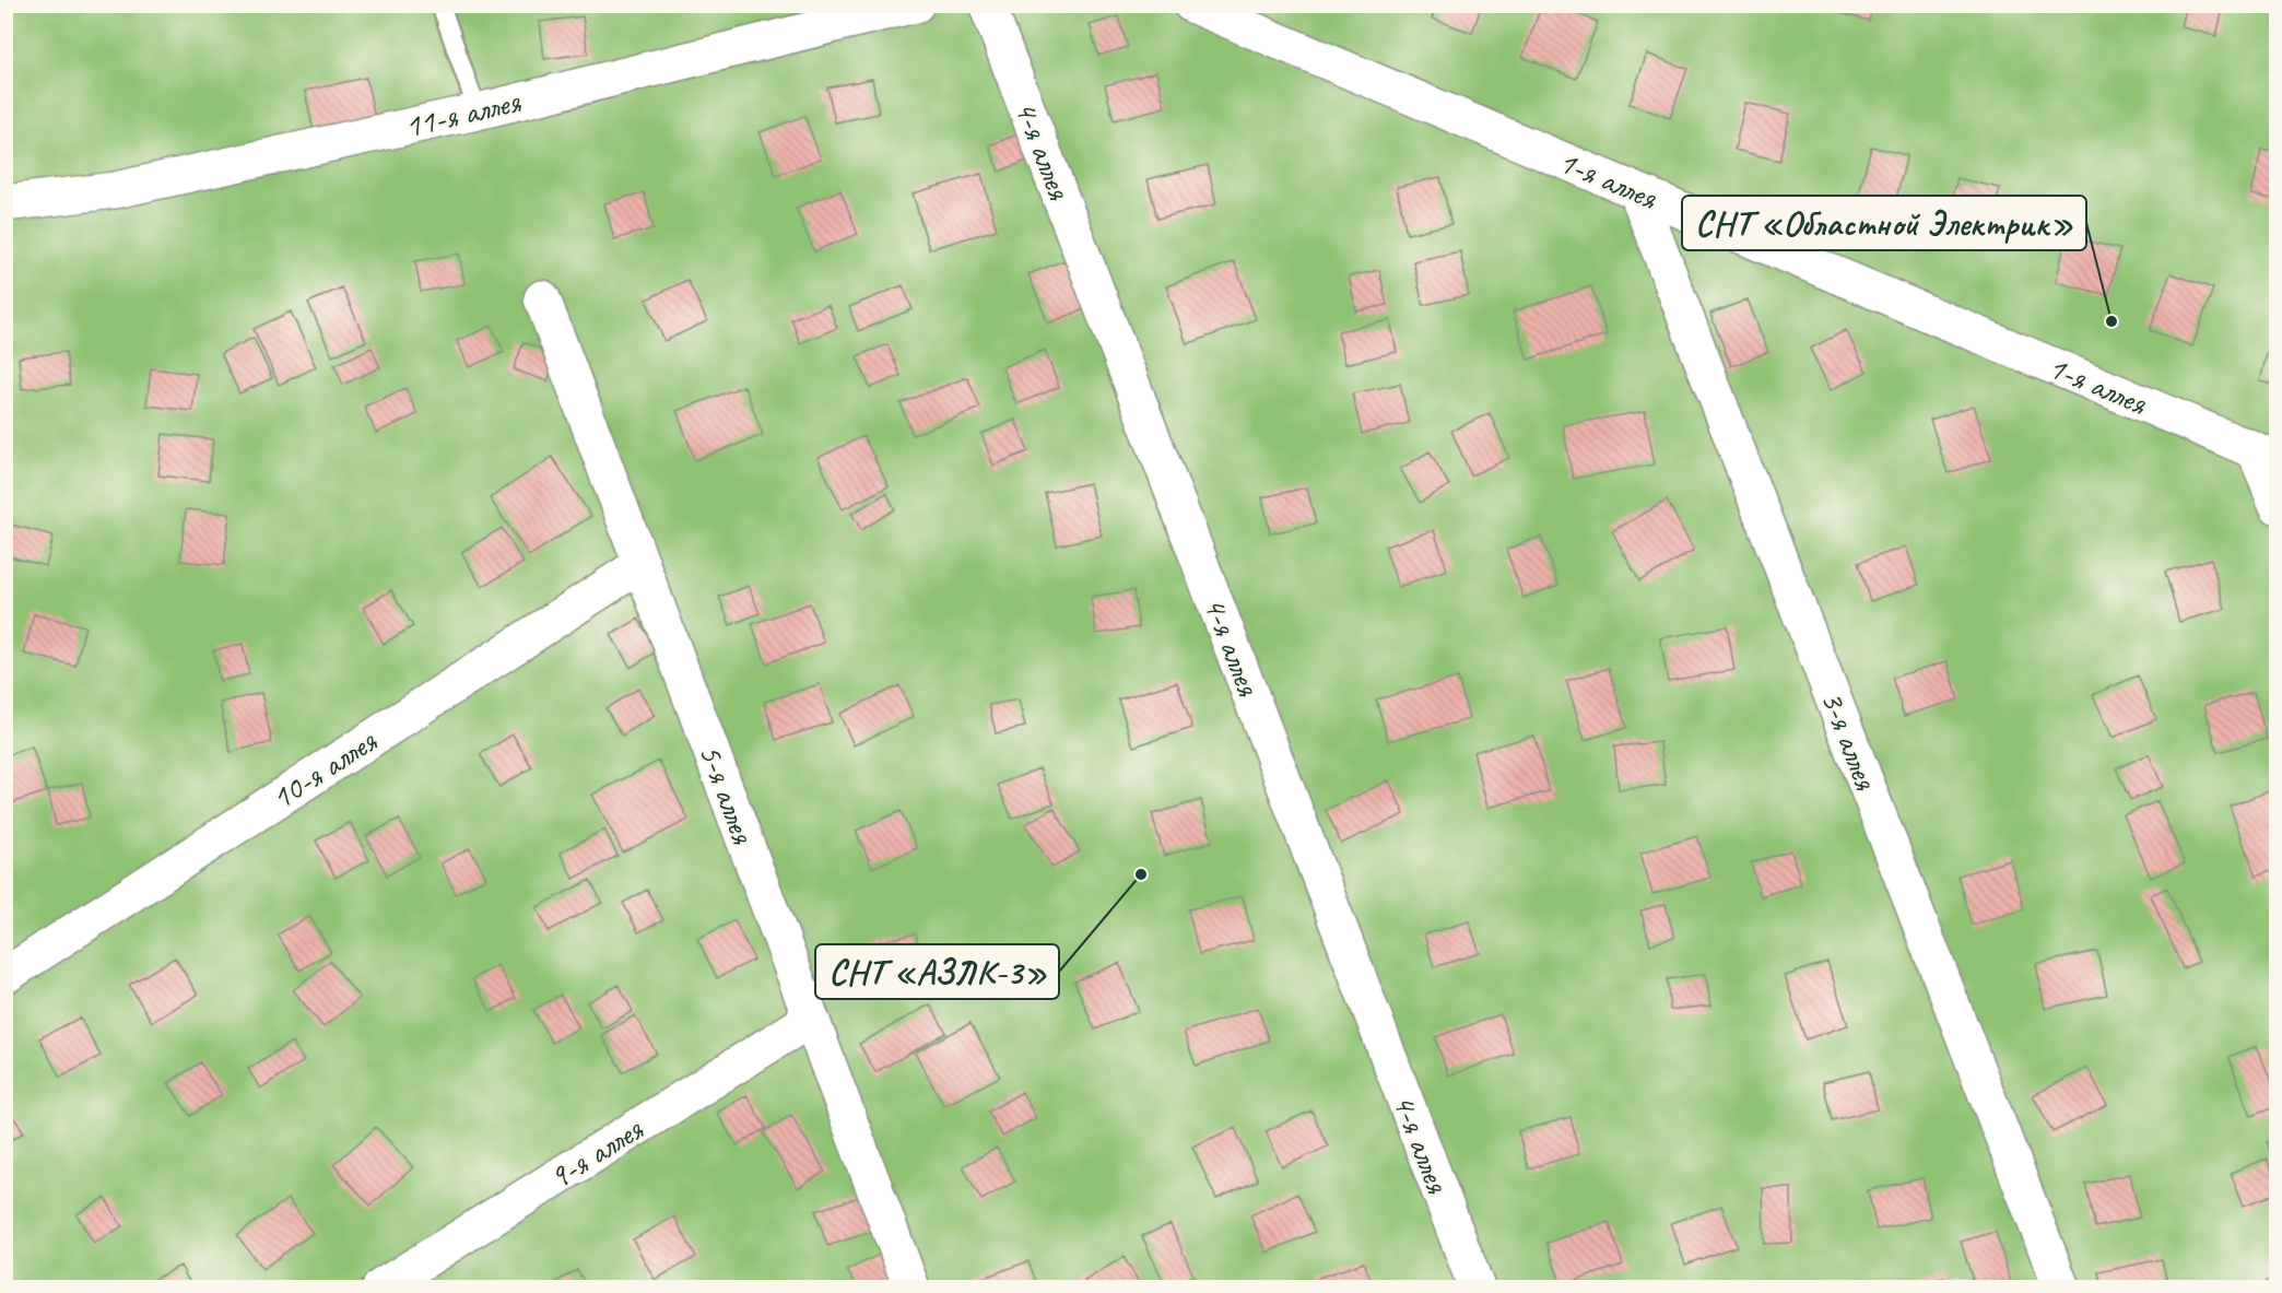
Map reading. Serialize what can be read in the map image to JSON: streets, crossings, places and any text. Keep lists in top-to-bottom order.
{
  "streets": {
    "street": [
      "11-я аллея",
      "4-я аллея",
      "1-я аллея",
      "3-я аллея",
      "10-я аллея",
      "5-я аллея",
      "9-я аллея"
    ]
  },
  "crossings": [
    ["1-я аллея", "3-я аллея"],
    ["10-я аллея", "5-я аллея"],
    ["5-я аллея", "9-я аллея"]
  ],
  "places": ["СНТ «Областной Электрик»", "СНТ «АЗЛК-3»"]
}
